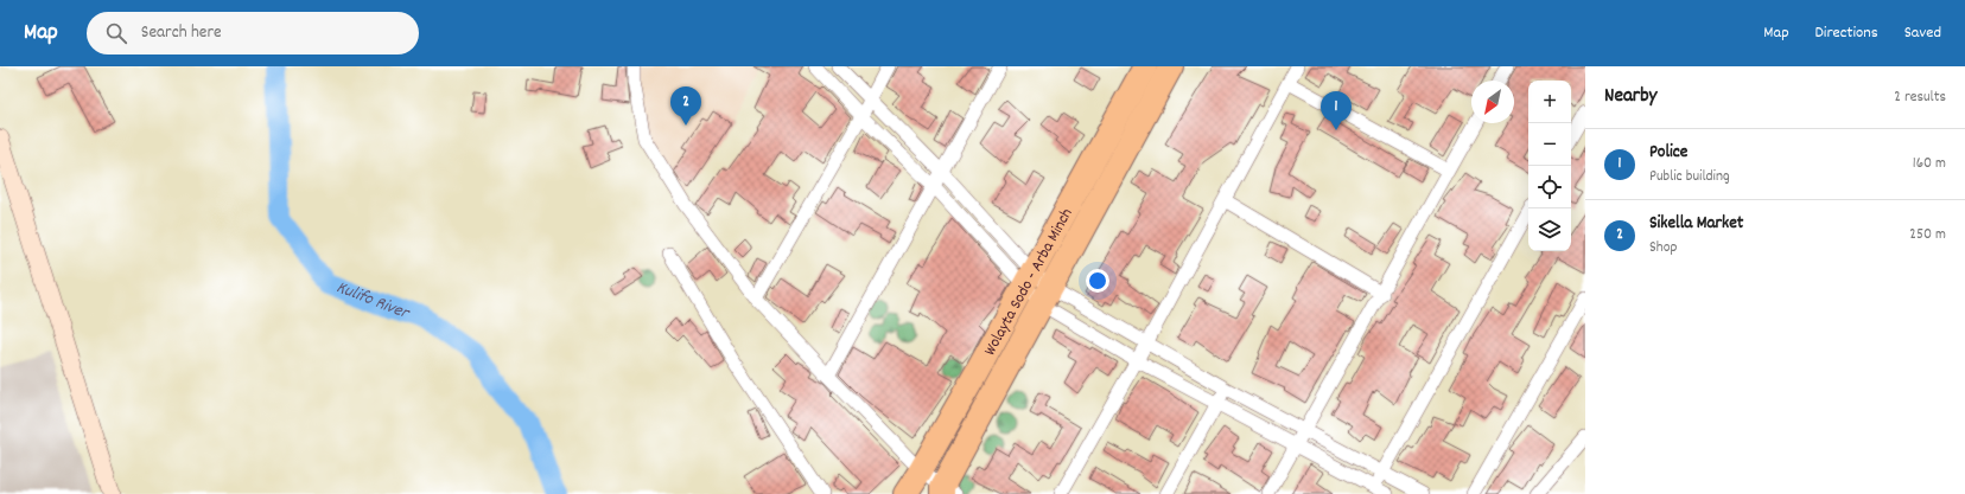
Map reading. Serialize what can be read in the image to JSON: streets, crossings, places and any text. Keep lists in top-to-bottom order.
{
  "streets": {
    "highway": ["Wolayta Sodo - Arba Minch"]
  },
  "water": ["Kulifo River"],
  "north": "bottom left",
  "page": {
    "header": "Map",
    "search": "Search here",
    "nav": ["Map", "Directions", "Saved"],
    "heading": ["Nearby", "2 results"],
    "map_buttons": ["+", "−"],
    "pins": ["2", "1"],
    "list": [
      {
        "mark": "1",
        "name": "Police",
        "note": "Public building",
        "value": "160 m"
      },
      {
        "mark": "2",
        "name": "Sikella Market",
        "note": "Shop",
        "value": "250 m"
      }
    ]
  }
}
